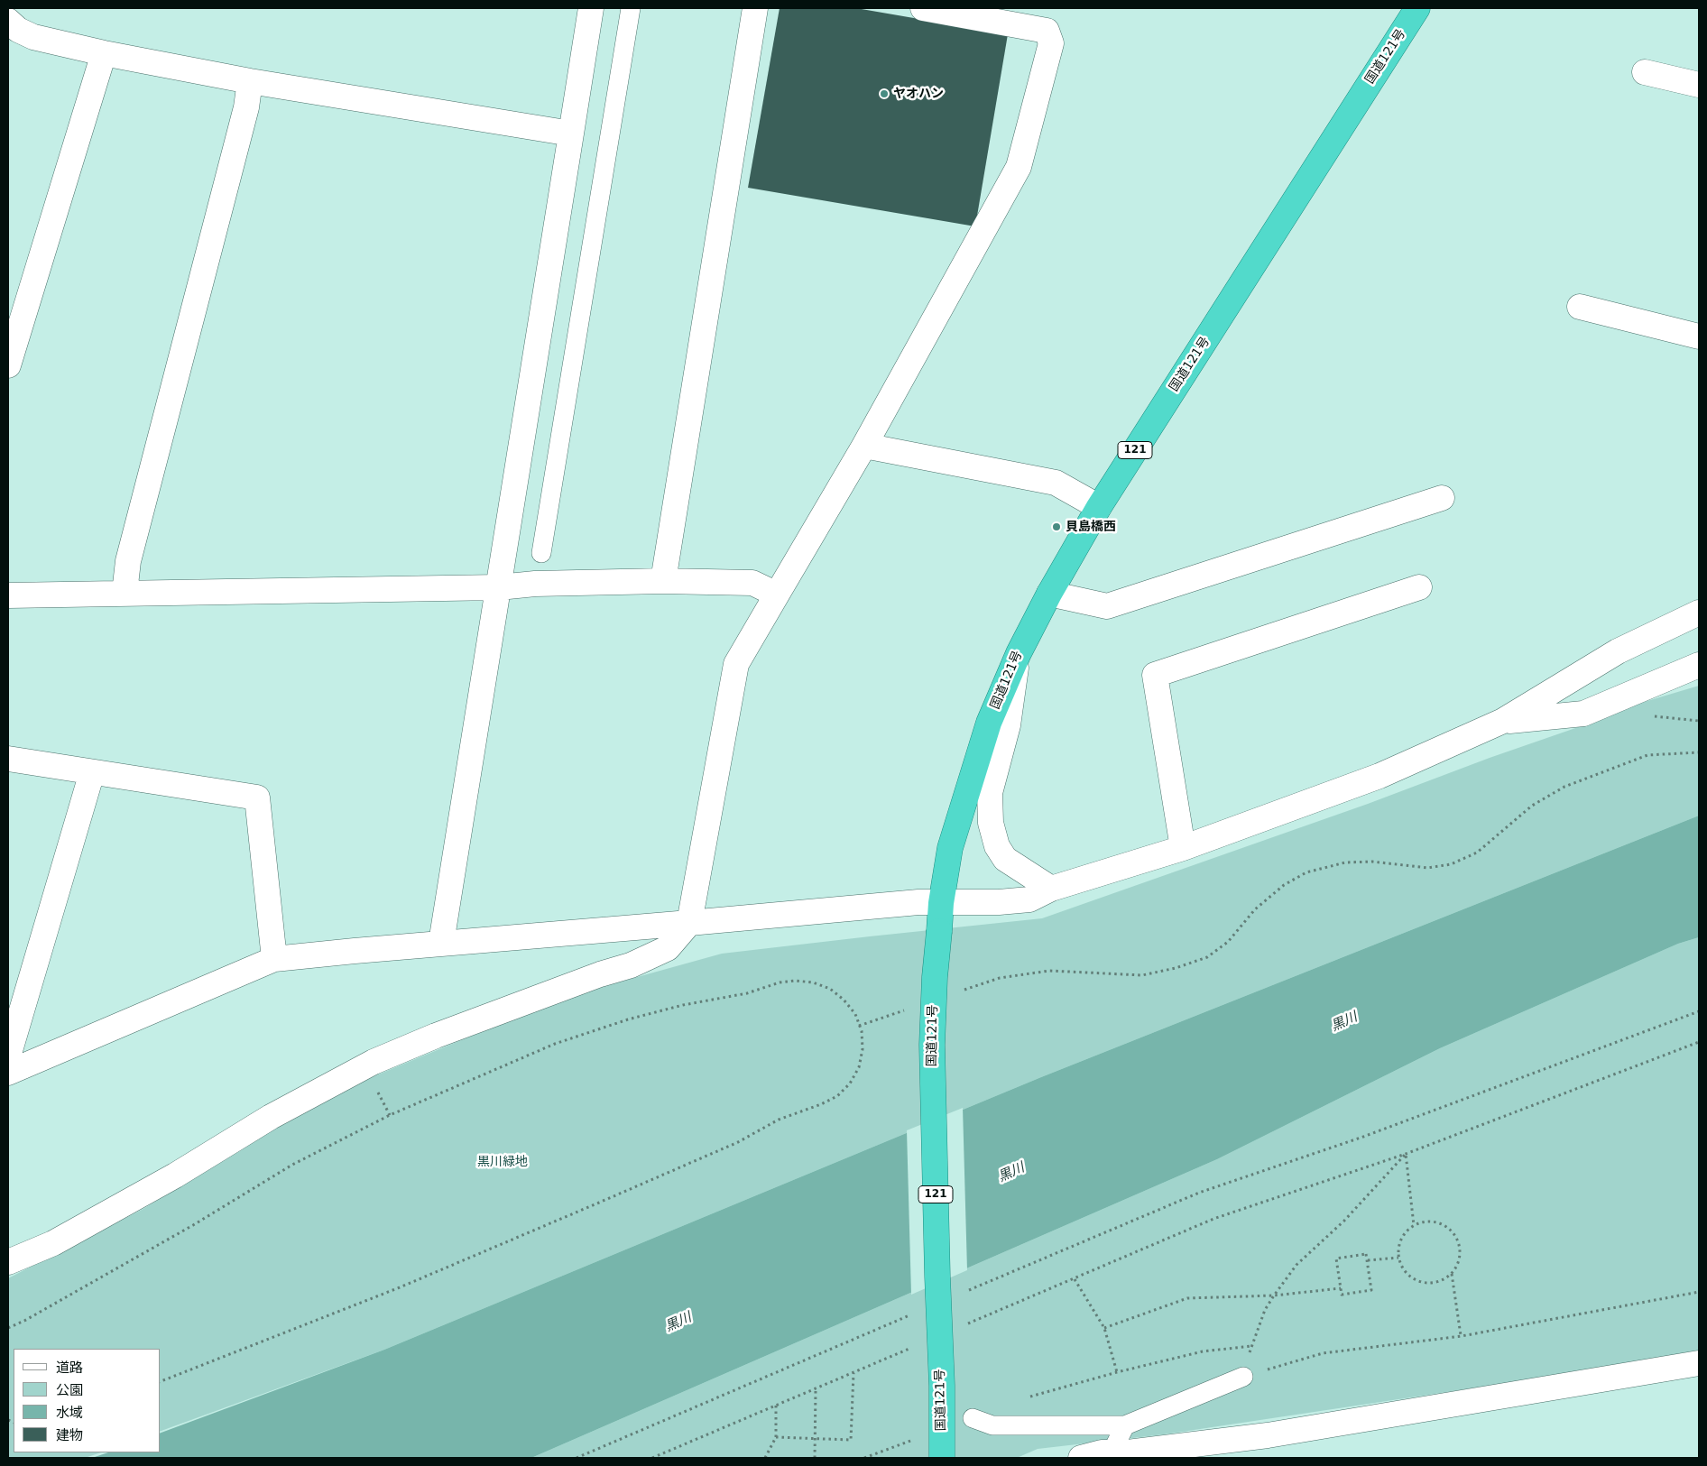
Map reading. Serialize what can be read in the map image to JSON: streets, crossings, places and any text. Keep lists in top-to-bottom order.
{
  "streets": {
    "highway": ["国道121号", "121"]
  },
  "water": ["黒川"],
  "parks": ["黒川緑地"],
  "places": ["ヤオハン", "貝島橋西"],
  "legend": [
    "道路",
    "公園",
    "水域",
    "建物"
  ]
}
